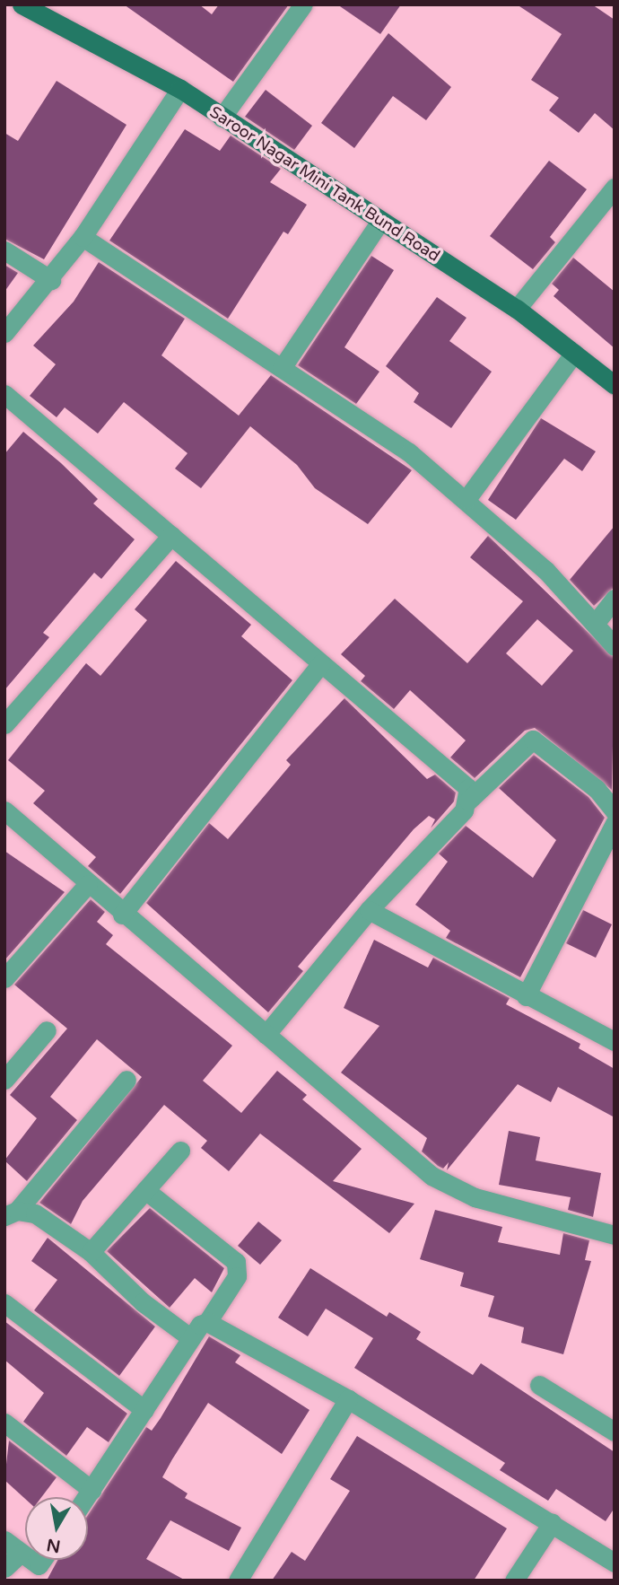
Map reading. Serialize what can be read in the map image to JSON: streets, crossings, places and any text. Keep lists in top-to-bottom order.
{
  "streets": {
    "main road": ["Saroor Nagar Mini Tank Bund Road"]
  },
  "north": "bottom"
}
